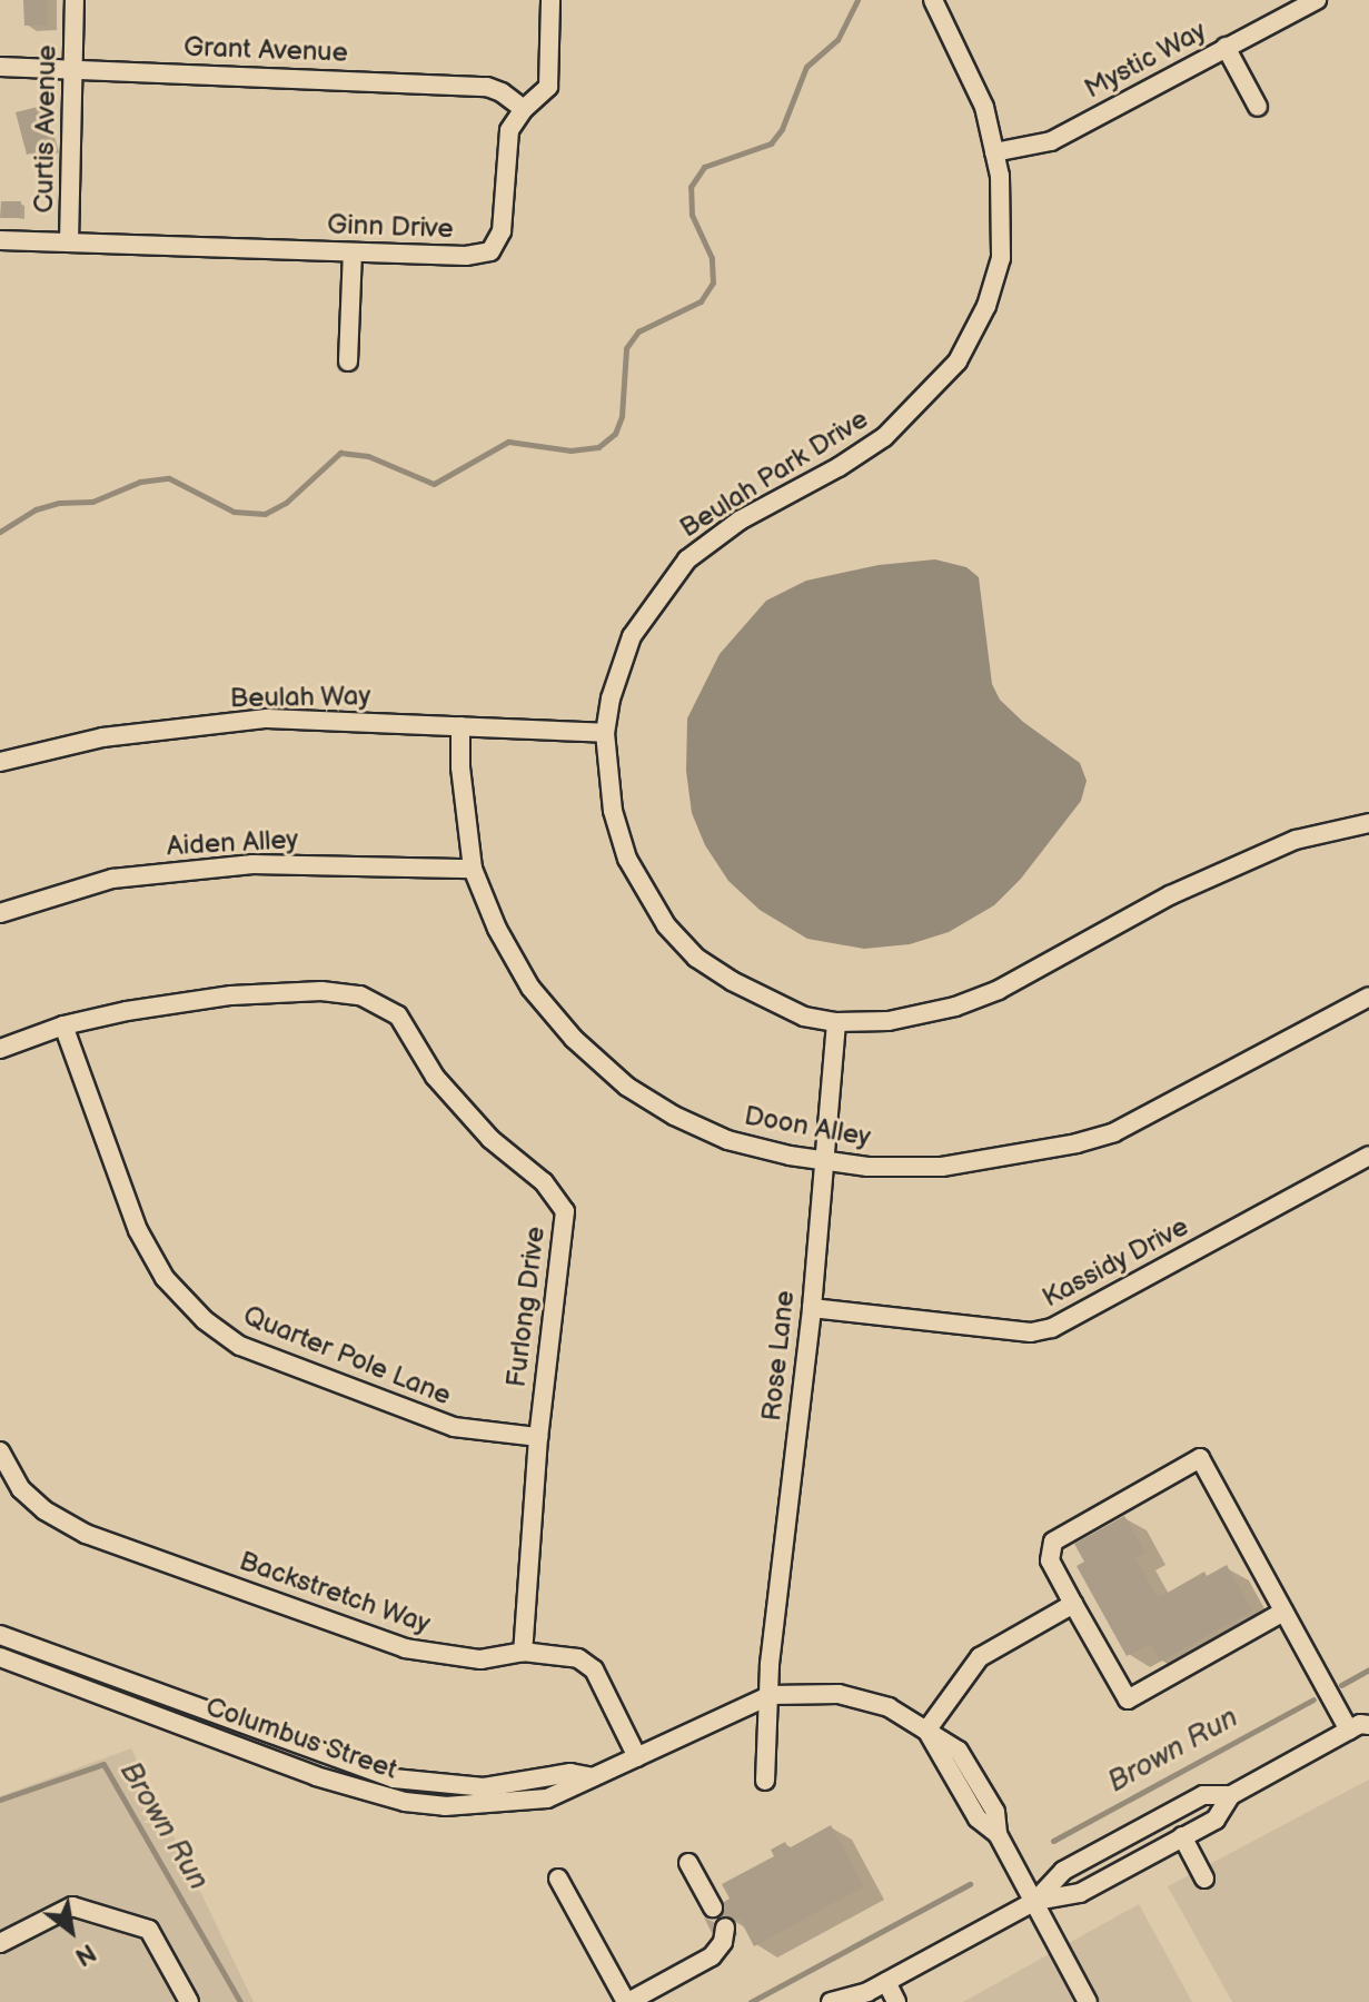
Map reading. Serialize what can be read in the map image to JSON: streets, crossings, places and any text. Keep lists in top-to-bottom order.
{
  "streets": {
    "street": [
      "Grant Avenue",
      "Mystic Way",
      "Curtis Avenue",
      "Ginn Drive",
      "Beulah Park Drive",
      "Beulah Way",
      "Aiden Alley",
      "Doon Alley",
      "Kassidy Drive",
      "Furlong Drive",
      "Quarter Pole Lane",
      "Rose Lane",
      "Backstretch Way",
      "Columbus Street"
    ]
  },
  "crossings": [
    ["Grant Avenue", "Curtis Avenue"],
    ["Grant Avenue", "Ginn Drive"],
    ["Mystic Way", "Beulah Park Drive"],
    ["Curtis Avenue", "Ginn Drive"],
    ["Beulah Park Drive", "Beulah Way"],
    ["Beulah Park Drive", "Rose Lane"],
    ["Beulah Way", "Doon Alley"],
    ["Aiden Alley", "Doon Alley"],
    ["Doon Alley", "Rose Lane"],
    ["Kassidy Drive", "Rose Lane"],
    ["Furlong Drive", "Quarter Pole Lane"],
    ["Furlong Drive", "Backstretch Way"],
    ["Rose Lane", "Columbus Street"],
    ["Backstretch Way", "Columbus Street"]
  ],
  "water": ["Brown Run"],
  "north": "bottom right"
}
